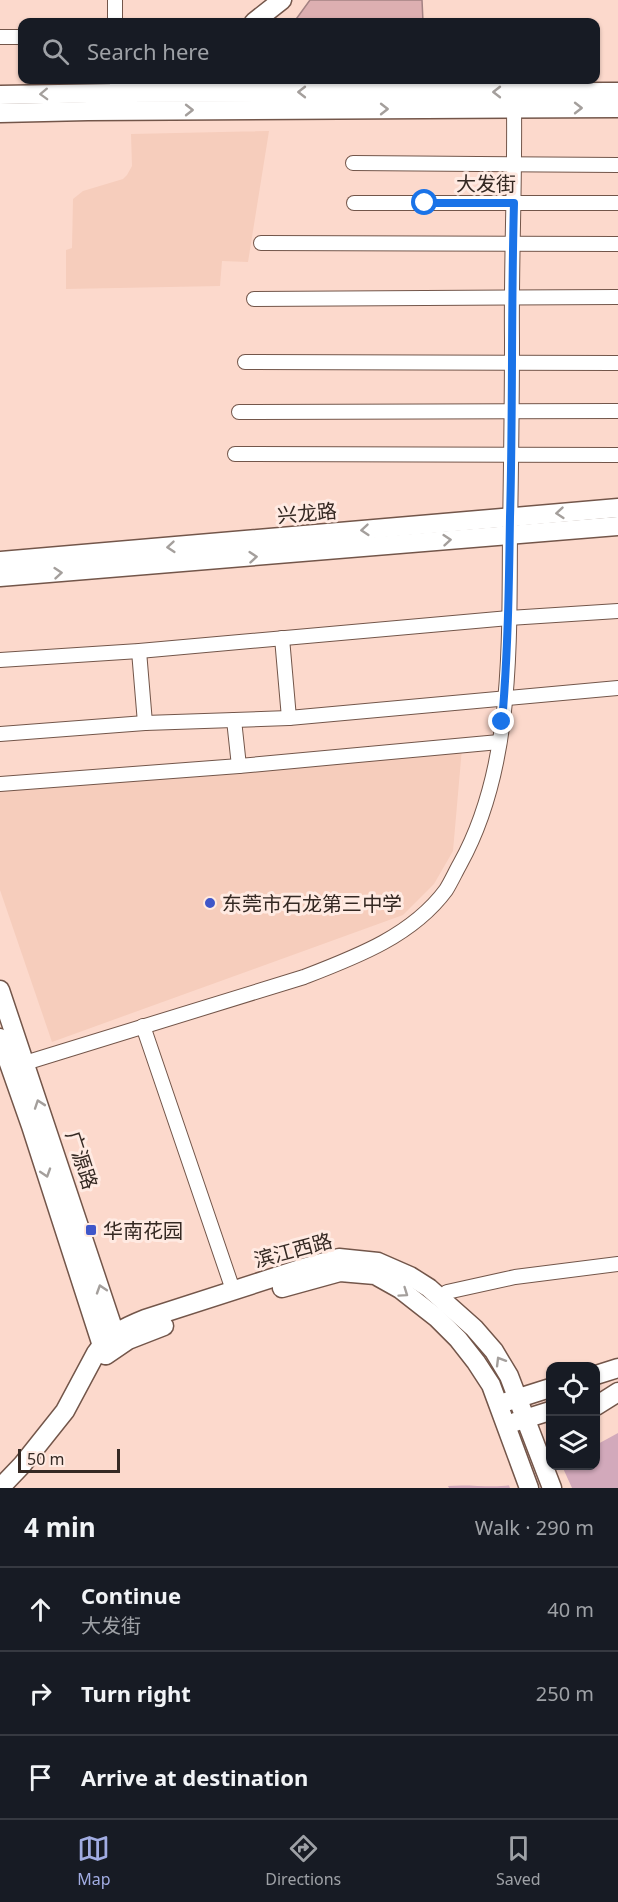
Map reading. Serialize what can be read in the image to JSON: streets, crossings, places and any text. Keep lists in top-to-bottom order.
{
  "streets": {
    "main road": ["兴龙路", "广源路", "滨江西路"],
    "street": ["大发街"]
  },
  "crossings": [
    ["广源路", "滨江西路"]
  ],
  "places": {
    "other": ["东莞市石龙第三中学"],
    "transit": ["华南花园"]
  },
  "scale_bar": "50 m",
  "page": {
    "search": "Search here",
    "scale": "50 m",
    "heading": ["4 min", "Walk · 290 m"],
    "list": [
      ["Continue", "大发街", "40 m"],
      ["Turn right", "250 m"],
      "Arrive at destination"
    ],
    "nav": ["Map", "Directions", "Saved"]
  }
}
